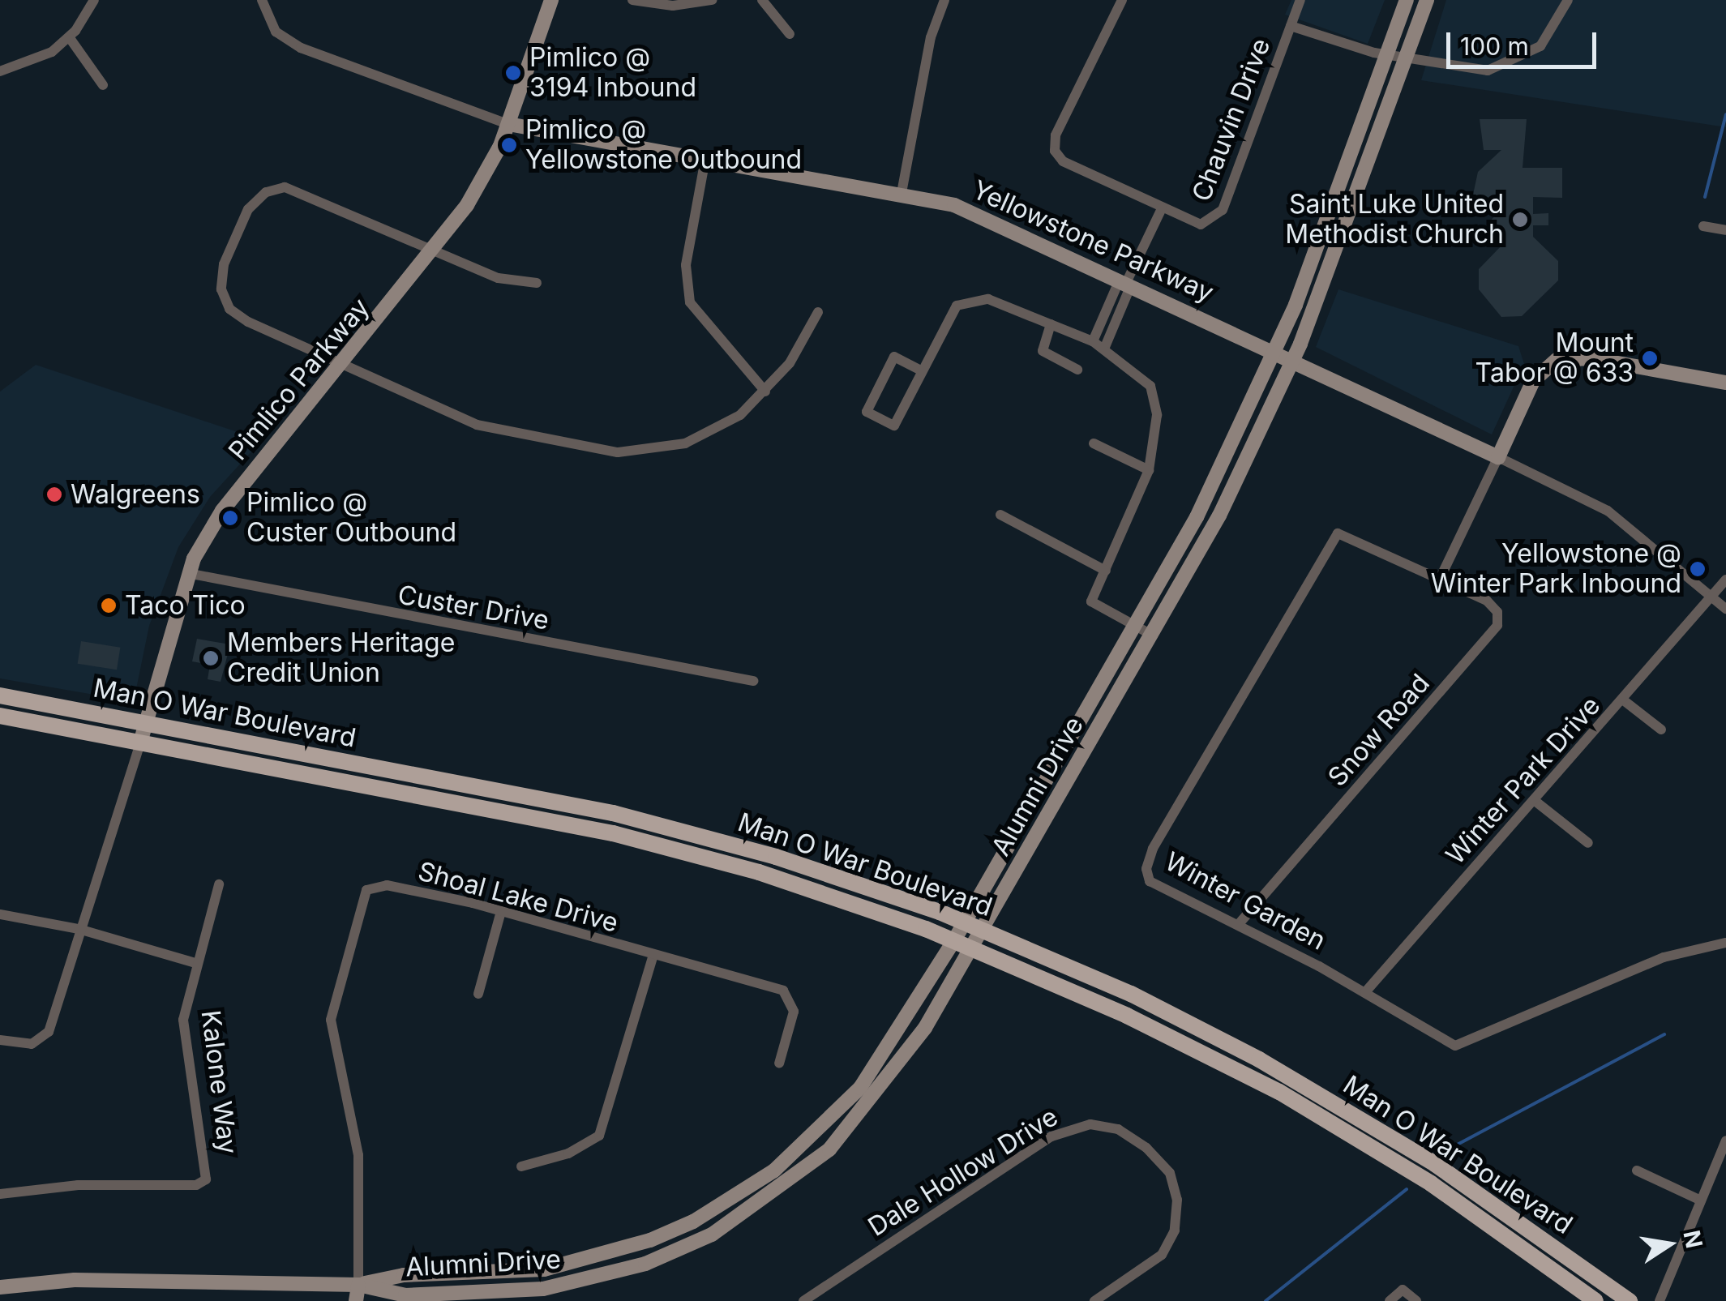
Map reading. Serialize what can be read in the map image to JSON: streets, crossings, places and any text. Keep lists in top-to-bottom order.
{
  "streets": {
    "main road": ["Man O War Boulevard"],
    "street": [
      "Chauvin Drive",
      "Yellowstone Parkway",
      "Pimlico Parkway",
      "Custer Drive",
      "Snow Road",
      "Winter Park Drive",
      "Alumni Drive",
      "Shoal Lake Drive",
      "Winter Garden",
      "Kalone Way",
      "Dale Hollow Drive"
    ]
  },
  "crossings": [
    ["Chauvin Drive", "Alumni Drive"],
    ["Yellowstone Parkway", "Pimlico Parkway"],
    ["Yellowstone Parkway", "Winter Park Drive"],
    ["Yellowstone Parkway", "Alumni Drive"],
    ["Pimlico Parkway", "Custer Drive"],
    ["Pimlico Parkway", "Man O War Boulevard"],
    ["Man O War Boulevard", "Alumni Drive"],
    ["Snow Road", "Winter Garden"],
    ["Winter Park Drive", "Winter Garden"],
    ["Alumni Drive", "Shoal Lake Drive"]
  ],
  "places": [
    "Pimlico @ 3194 Inbound",
    "Pimlico @ Yellowstone Outbound",
    "Saint Luke United Methodist Church",
    "Mount Tabor @ 633",
    "Walgreens",
    "Pimlico @ Custer Outbound",
    "Yellowstone @ Winter Park Inbound",
    "Taco Tico",
    "Members Heritage Credit Union"
  ],
  "scale_bar": "100 m",
  "north": "right"
}
